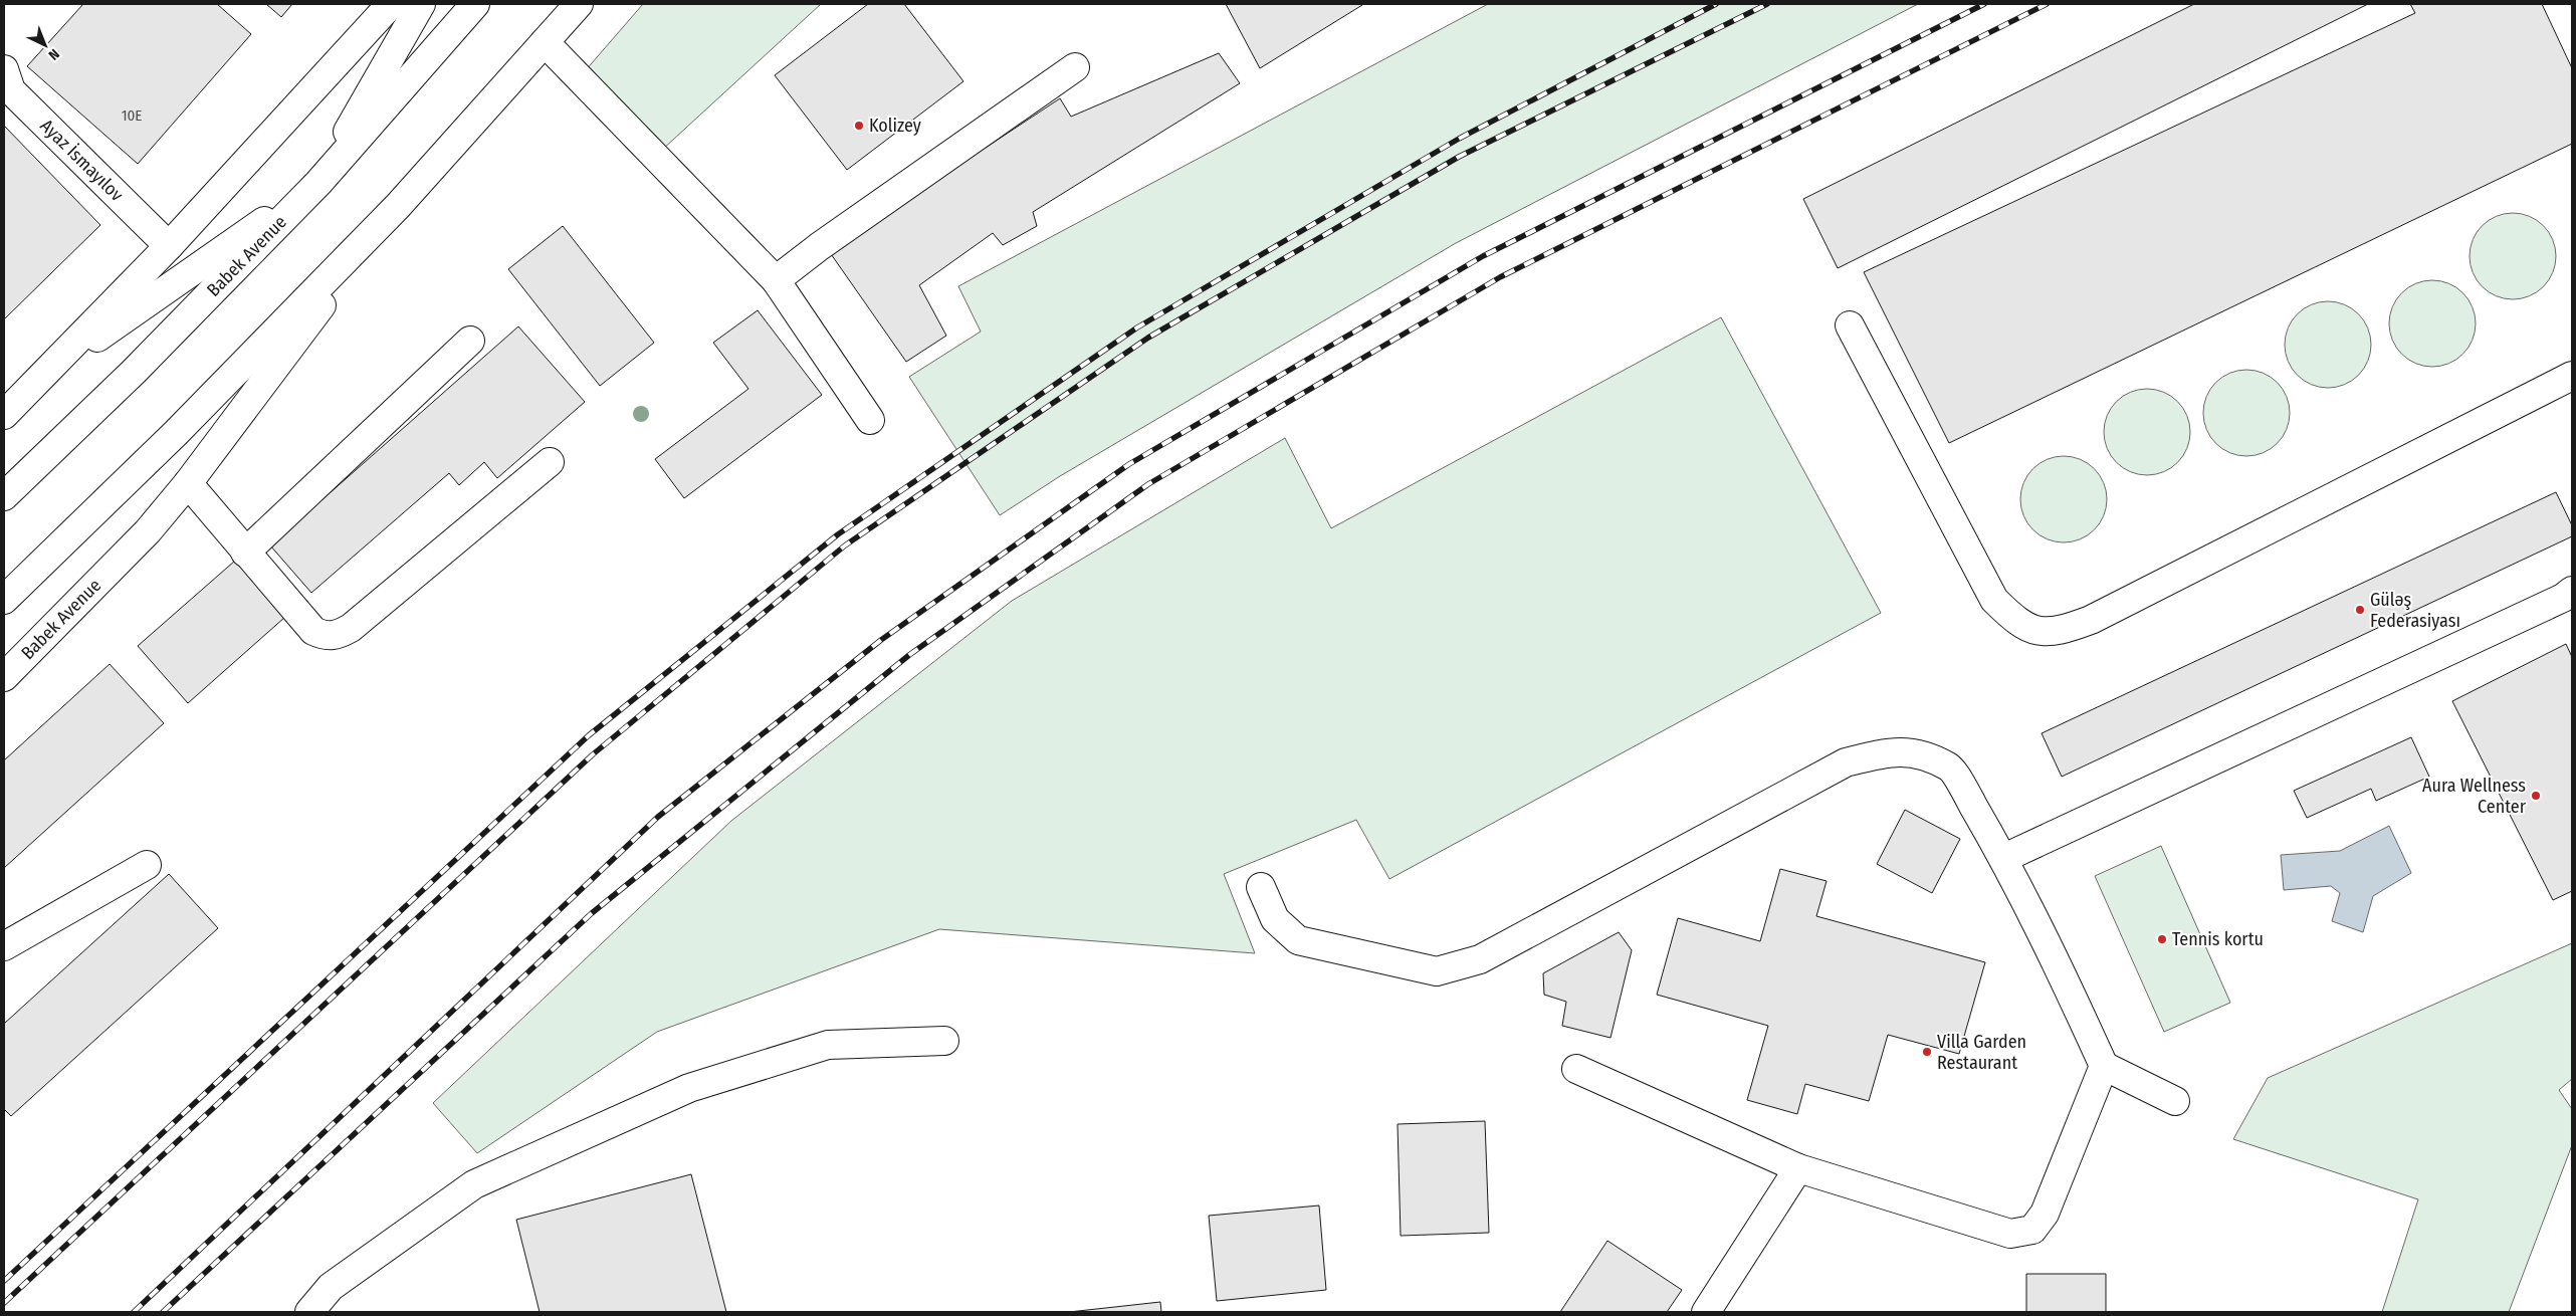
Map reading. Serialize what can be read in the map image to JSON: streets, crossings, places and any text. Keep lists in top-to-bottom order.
{
  "streets": {
    "main road": ["Ayaz İsmayılov", "Babek Avenue"]
  },
  "places": [
    "Kolizey",
    "Güləş Federasiyası",
    "Aura Wellness Center",
    "Tennis kortu",
    "Villa Garden Restaurant"
  ],
  "house_numbers": ["10E"],
  "north": "bottom right"
}
